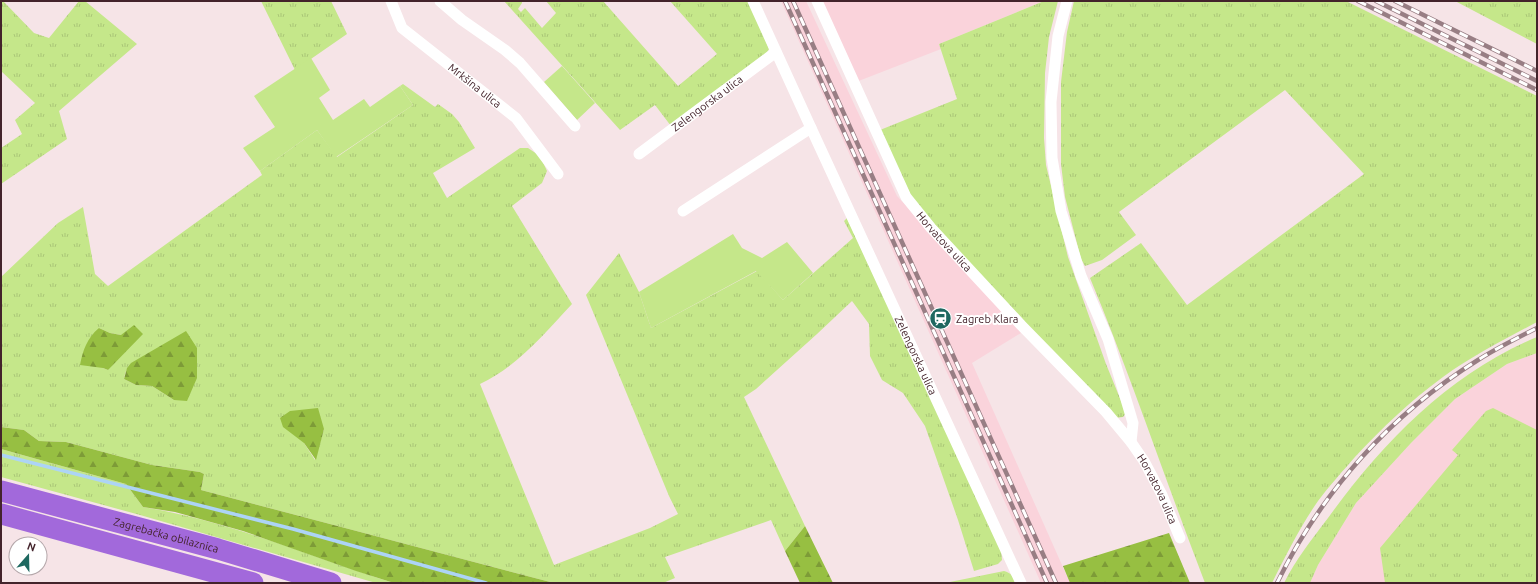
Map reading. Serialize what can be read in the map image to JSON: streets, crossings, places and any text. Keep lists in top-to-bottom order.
{
  "streets": {
    "highway": ["Zagrebačka obilaznica"],
    "street": ["Mrkšina ulica", "Zelengorska ulica", "Horvatova ulica"]
  },
  "places": {
    "station": ["Zagreb Klara"]
  },
  "north": "top"
}
